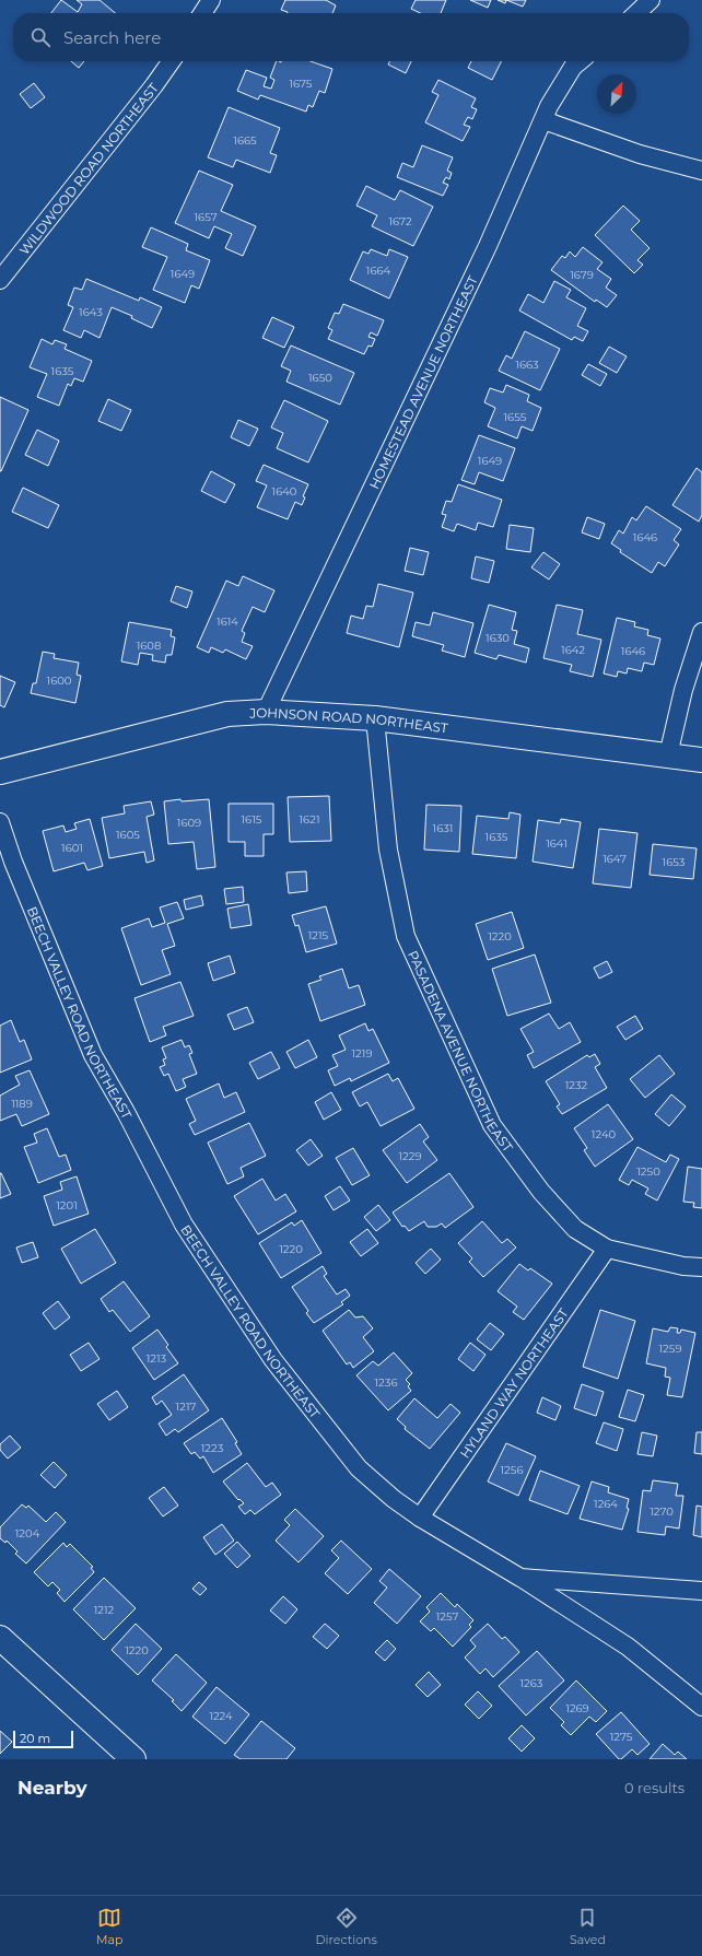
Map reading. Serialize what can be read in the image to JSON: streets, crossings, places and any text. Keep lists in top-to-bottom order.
{
  "streets": {
    "street": [
      "WILDWOOD ROAD NORTHEAST",
      "HOMESTEAD AVENUE NORTHEAST",
      "JOHNSON ROAD NORTHEAST",
      "BEECH VALLEY ROAD NORTHEAST",
      "PASADENA AVENUE NORTHEAST",
      "HYLAND WAY NORTHEAST"
    ]
  },
  "crossings": [
    ["HOMESTEAD AVENUE NORTHEAST", "JOHNSON ROAD NORTHEAST"],
    ["JOHNSON ROAD NORTHEAST", "PASADENA AVENUE NORTHEAST"],
    ["BEECH VALLEY ROAD NORTHEAST", "HYLAND WAY NORTHEAST"],
    ["PASADENA AVENUE NORTHEAST", "HYLAND WAY NORTHEAST"]
  ],
  "house_numbers": [
    "1675",
    "1665",
    "1657",
    "1672",
    "1664",
    "1649",
    "1679",
    "1643",
    "1663",
    "1635",
    "1650",
    "1655",
    "1649",
    "1640",
    "1646",
    "1614",
    "1630",
    "1608",
    "1642",
    "1646",
    "1600",
    "1615",
    "1621",
    "1609",
    "1631",
    "1605",
    "1635",
    "1641",
    "1601",
    "1647",
    "1653",
    "1215",
    "1220",
    "1219",
    "1232",
    "1189",
    "1240",
    "1229",
    "1250",
    "1201",
    "1220",
    "1259",
    "1213",
    "1236",
    "1217",
    "1223",
    "1256",
    "1264",
    "1270",
    "1204",
    "1212",
    "1257",
    "1220",
    "1263",
    "1269",
    "1224",
    "1275"
  ],
  "scale_bar": "20 m",
  "north": "top right",
  "page": {
    "search": "Search here",
    "scale": "20 m",
    "heading": ["Nearby", "0 results"],
    "nav": ["Map", "Directions", "Saved"]
  }
}
